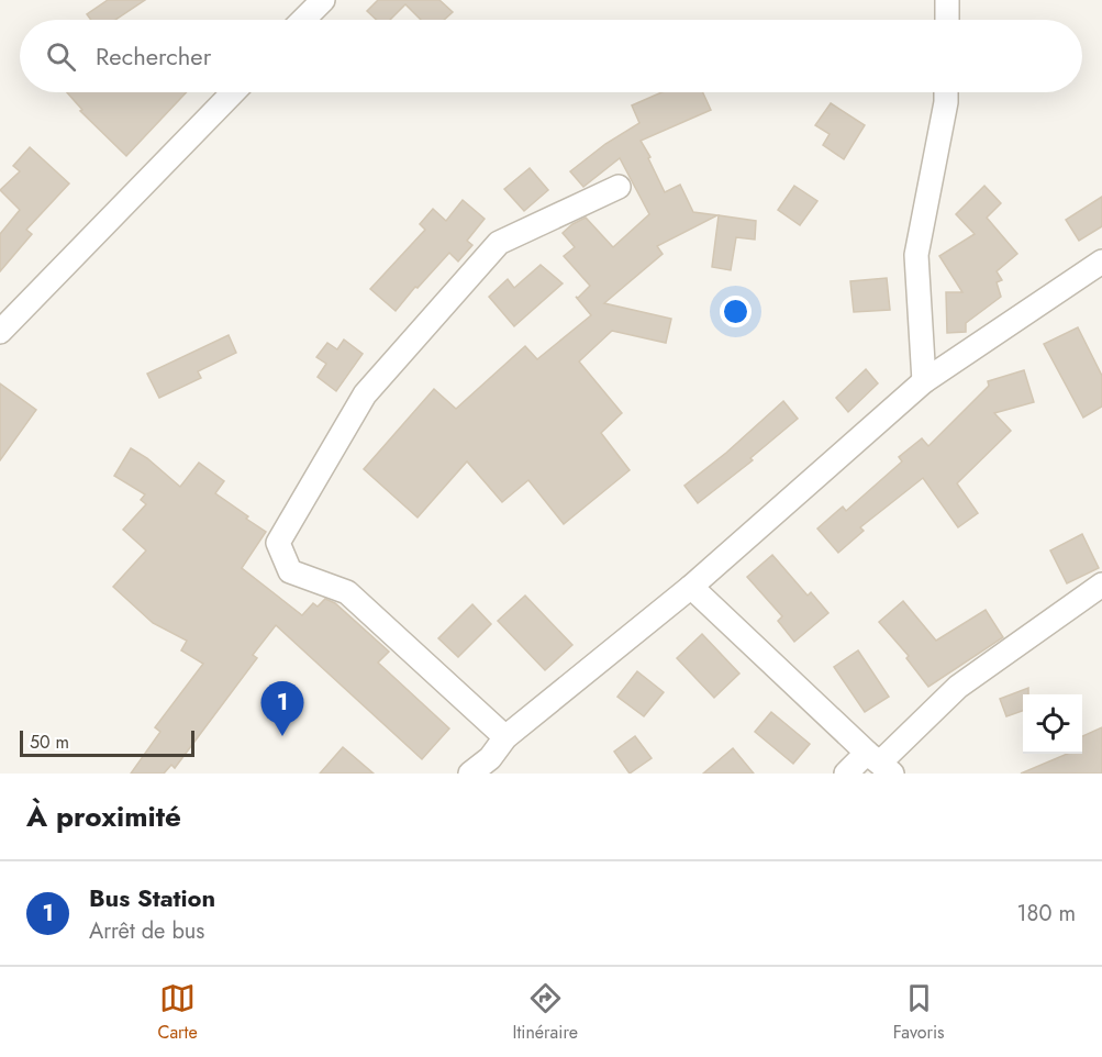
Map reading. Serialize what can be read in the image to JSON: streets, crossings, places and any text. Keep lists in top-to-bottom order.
{
  "scale_bar": "50 m",
  "page": {
    "search": "Rechercher",
    "pins": "1",
    "scale": "50 m",
    "heading": "À proximité",
    "list": [
      {
        "mark": "1",
        "name": "Bus Station",
        "note": "Arrêt de bus",
        "value": "180 m"
      }
    ],
    "nav": ["Carte", "Itinéraire", "Favoris"]
  }
}
